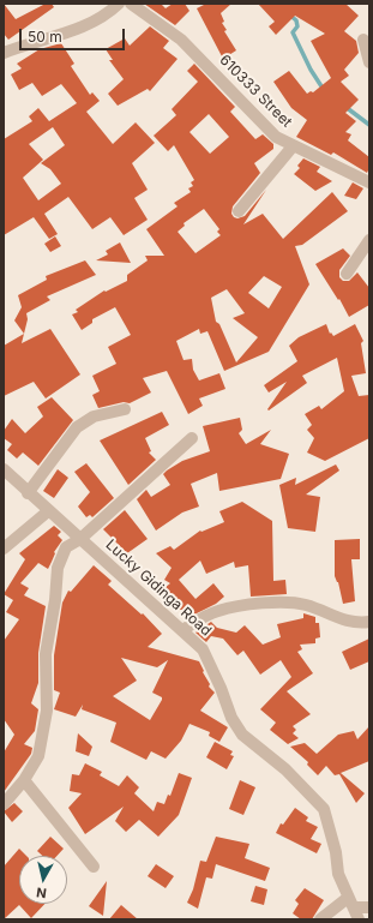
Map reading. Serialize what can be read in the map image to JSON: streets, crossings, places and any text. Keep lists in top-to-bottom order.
{
  "streets": {
    "street": ["610333 Street", "Lucky Gidinga Road"]
  },
  "scale_bar": "50 m",
  "north": "bottom"
}
